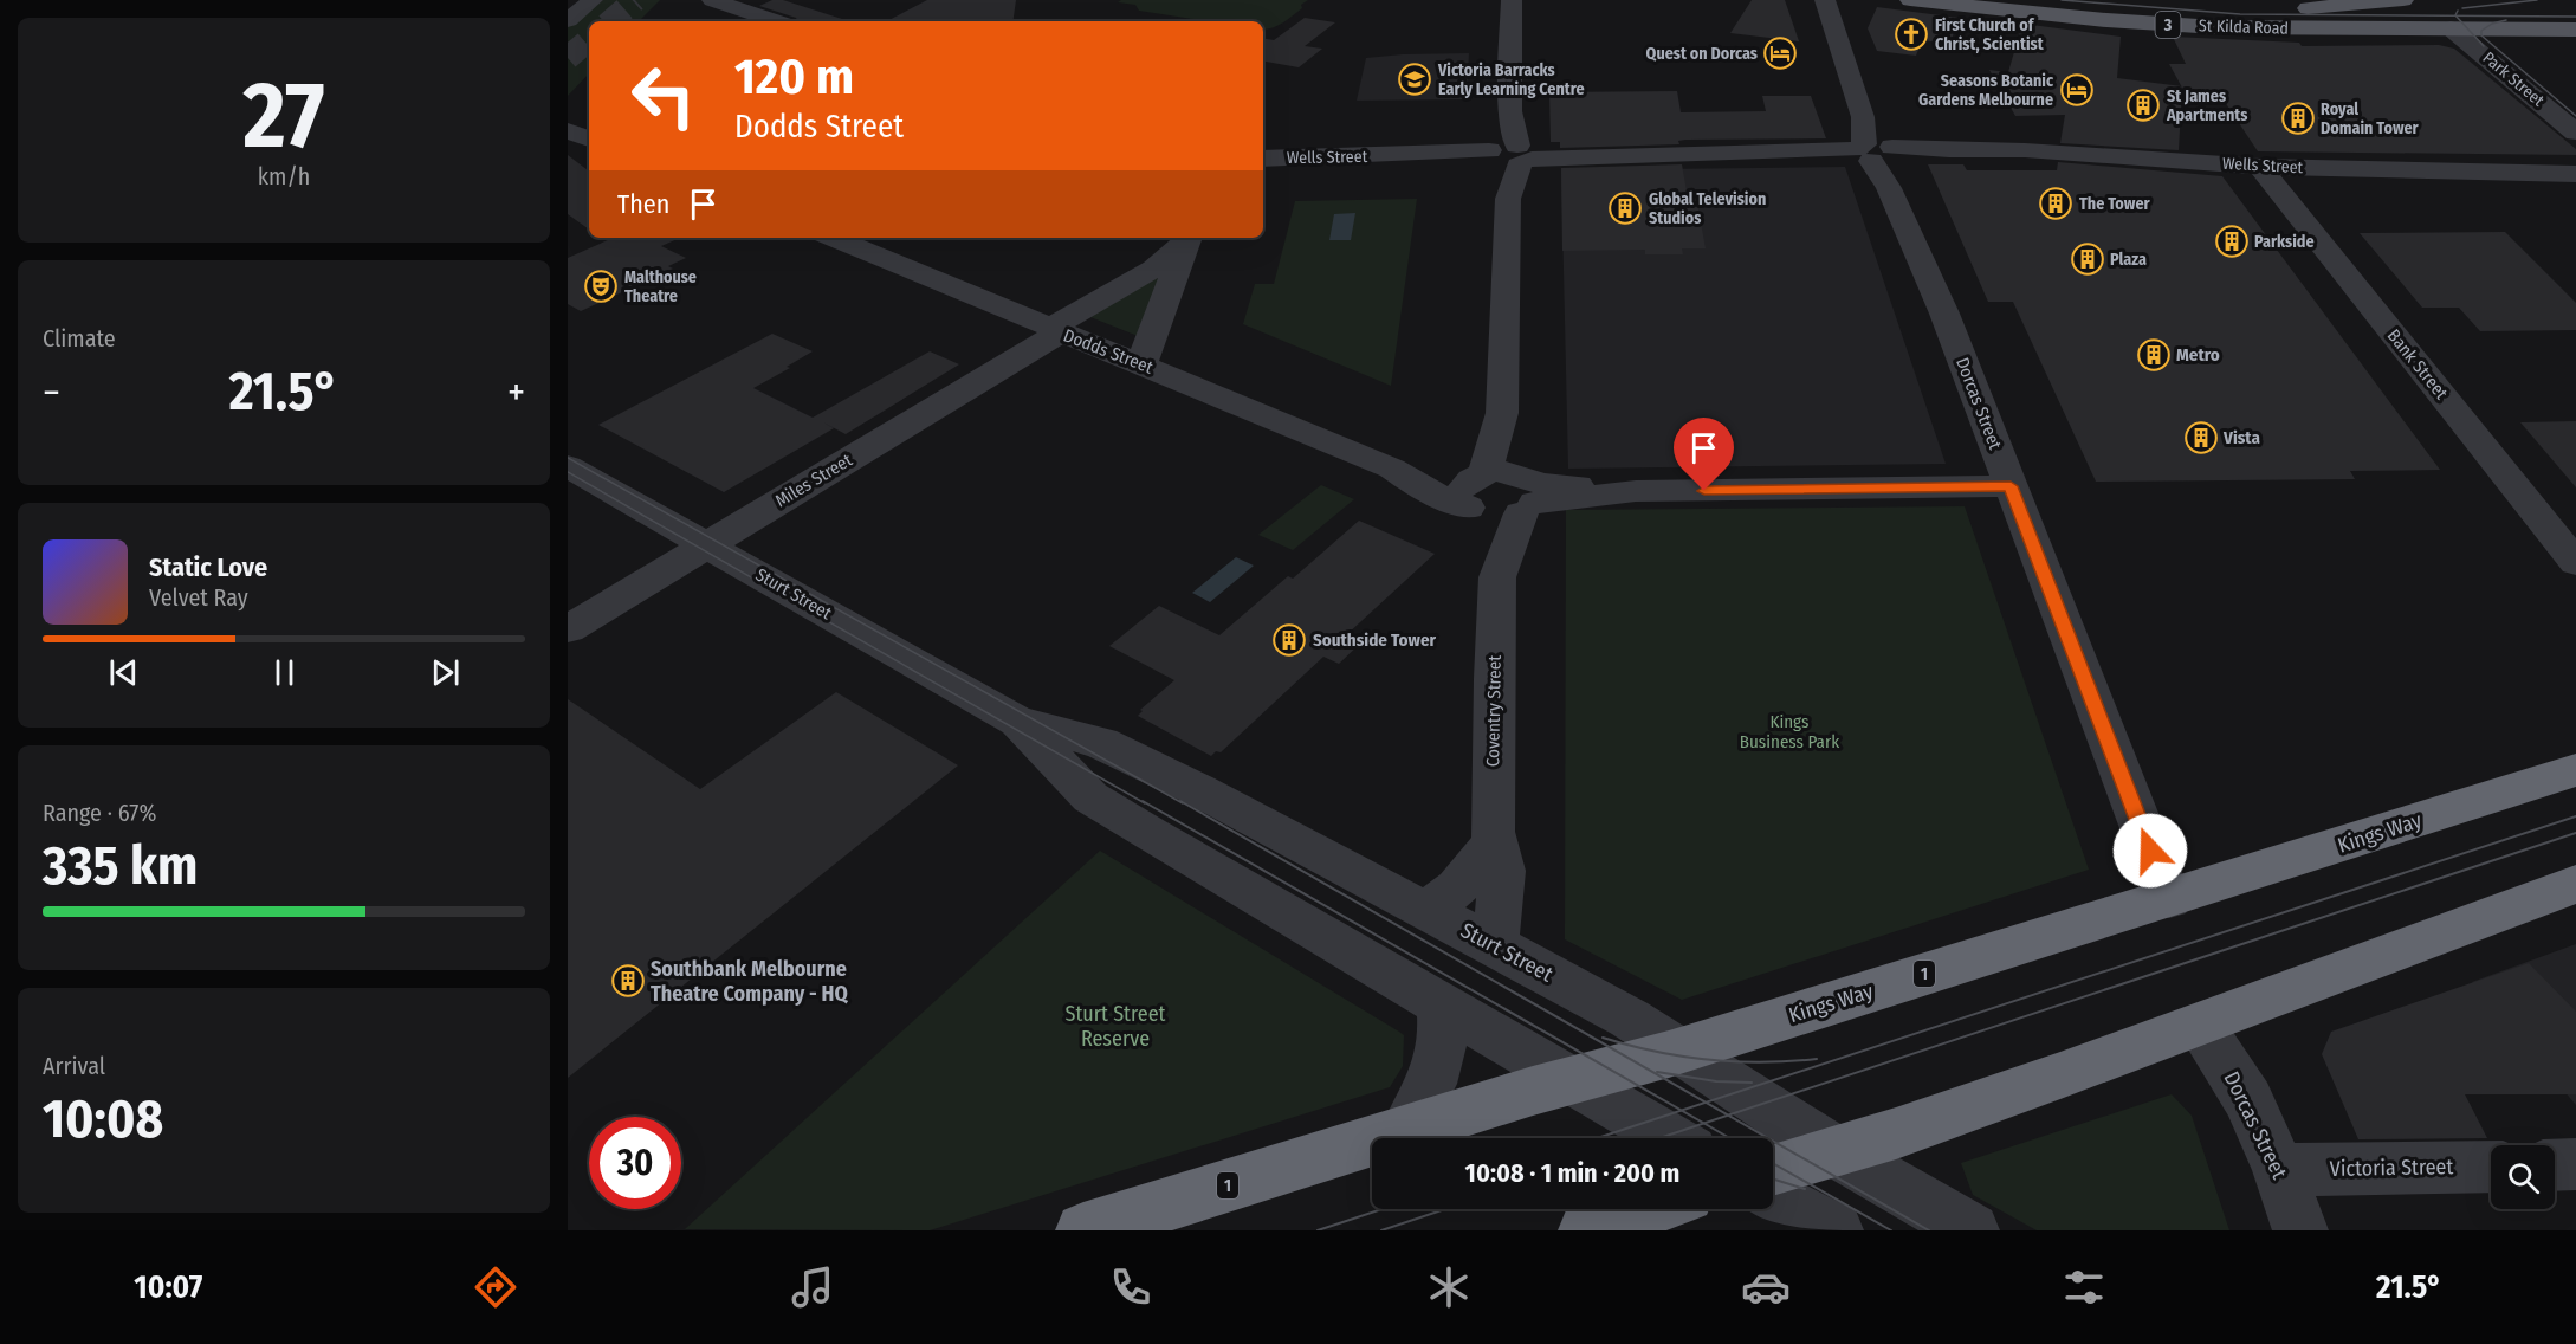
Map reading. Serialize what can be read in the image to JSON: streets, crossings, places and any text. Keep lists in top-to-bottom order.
{
  "streets": {
    "highway": ["Kings Way", "1"],
    "main road": ["3", "St Kilda Road"],
    "street": [
      "Park Street",
      "Wells Street",
      "Dodds Street",
      "Bank Street",
      "Dorcas Street",
      "Miles Street",
      "Sturt Street",
      "Coventry Street",
      "Victoria Street"
    ]
  },
  "crossings": [
    ["St Kilda Road", "Park Street"],
    ["Wells Street", "Bank Street"],
    ["Wells Street", "Dorcas Street"],
    ["Dodds Street", "Dorcas Street"],
    ["Dodds Street", "Miles Street"],
    ["Dodds Street", "Coventry Street"],
    ["Dorcas Street", "Kings Way"],
    ["Dorcas Street", "Victoria Street"],
    ["Miles Street", "Sturt Street"],
    ["Sturt Street", "Coventry Street"],
    ["Sturt Street", "Kings Way"]
  ],
  "parks": ["Kings Business Park", "Sturt Street Reserve"],
  "places": {
    "church": ["First Church of Christ, Scientist"],
    "hotel": ["Quest on Dorcas", "Seasons Botanic Gardens Melbourne"],
    "school or university": ["Victoria Barracks Early Learning Centre"],
    "building": [
      "St James Apartments",
      "Royal Domain Tower",
      "The Tower",
      "Global Television Studios",
      "Parkside",
      "Plaza",
      "Metro",
      "Vista",
      "Southside Tower",
      "Southbank Melbourne Theatre Company - HQ"
    ],
    "theatre": ["Malthouse Theatre"]
  },
  "page": {
    "tile": [
      ["27", "km/h"],
      "Climate",
      ["Range · 67%", "335 km"],
      ["Arrival", "10:08"]
    ],
    "turn": ["120 m", "Dodds Street"],
    "then": "Then",
    "heat": ["−", "21.5°", "+"],
    "song": ["Static Love", "Velvet Ray"],
    "limit": "30",
    "trip": "10:08 · 1 min · 200 m",
    "tabs": ["10:07", "21.5°"]
  }
}
